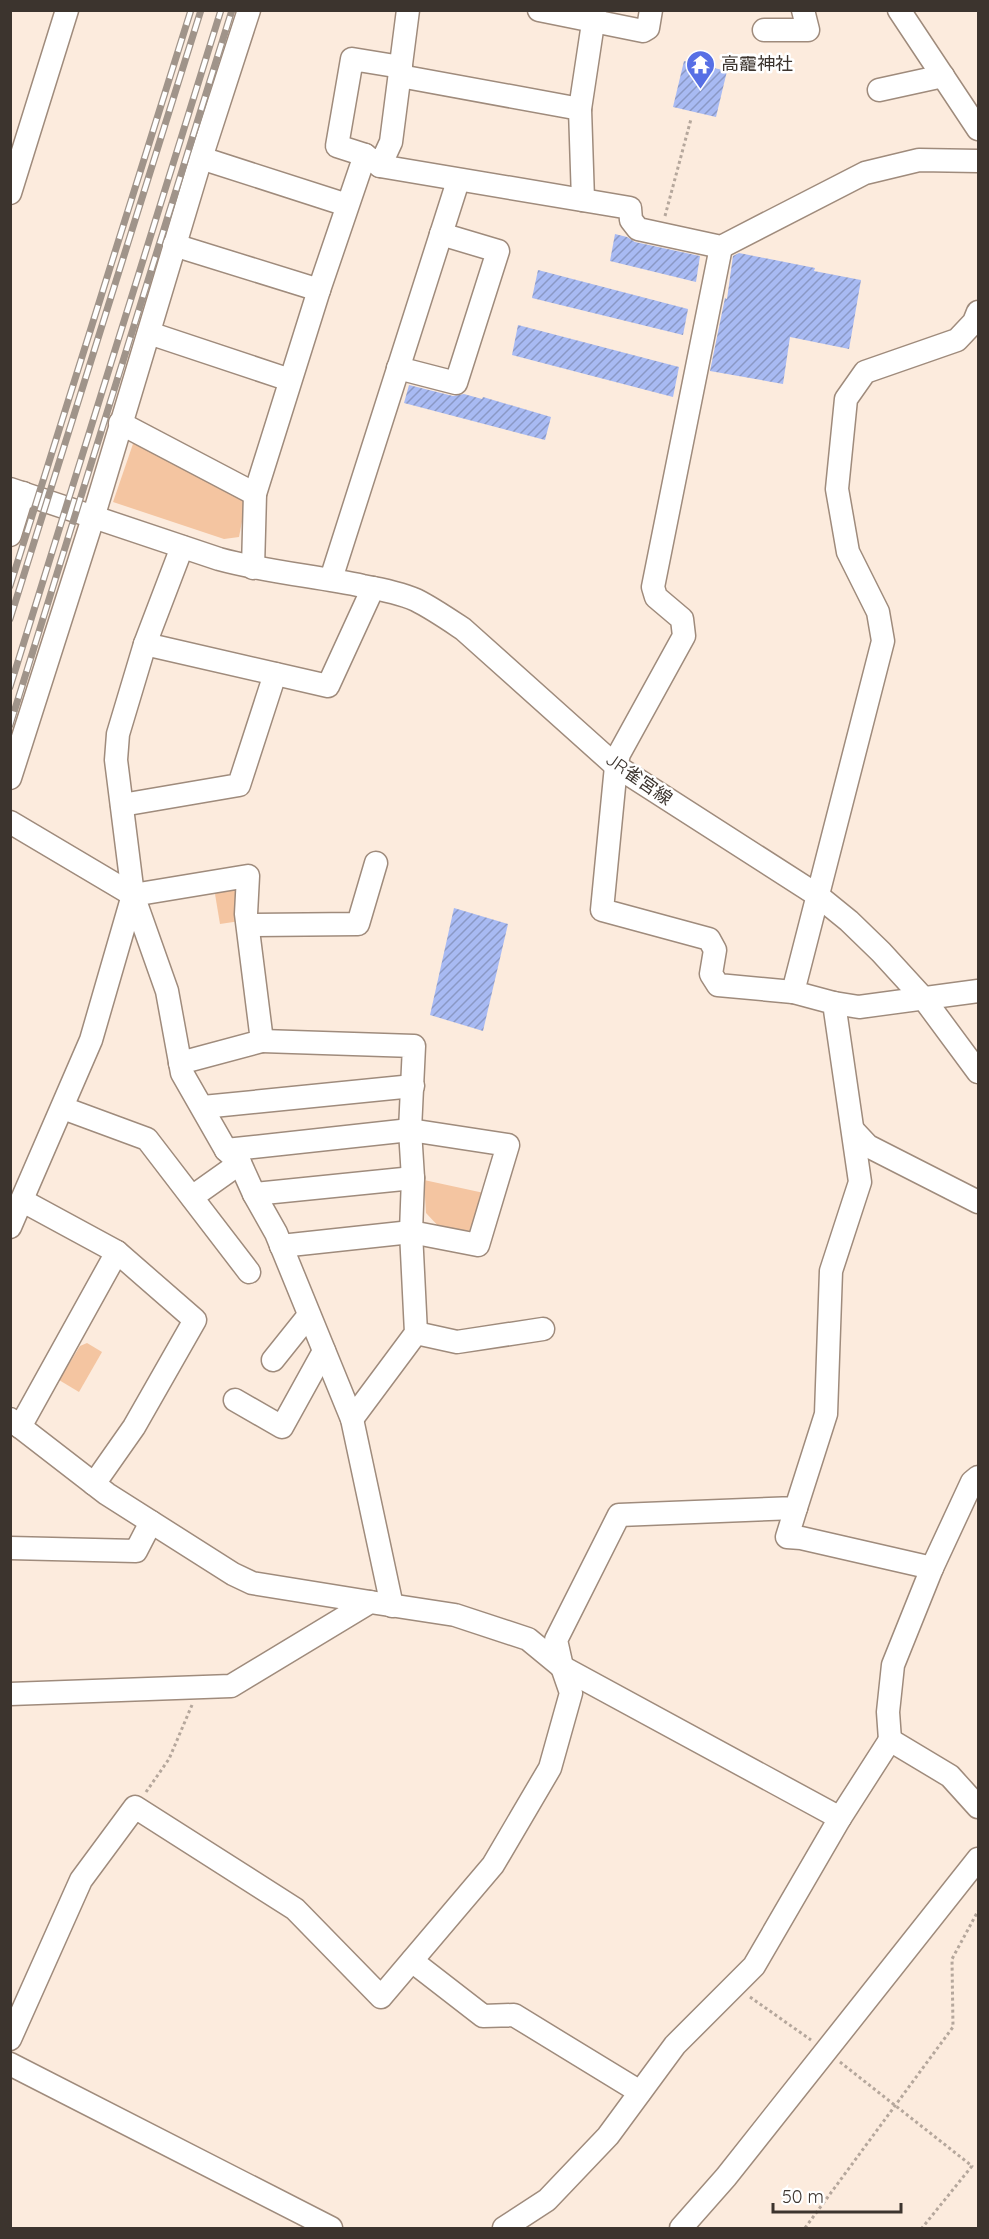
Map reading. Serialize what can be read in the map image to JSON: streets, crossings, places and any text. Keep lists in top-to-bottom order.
{
  "streets": {
    "street": ["JR雀宮線"]
  },
  "places": {
    "temple": ["高靇神社"]
  },
  "scale_bar": "50 m"
}
